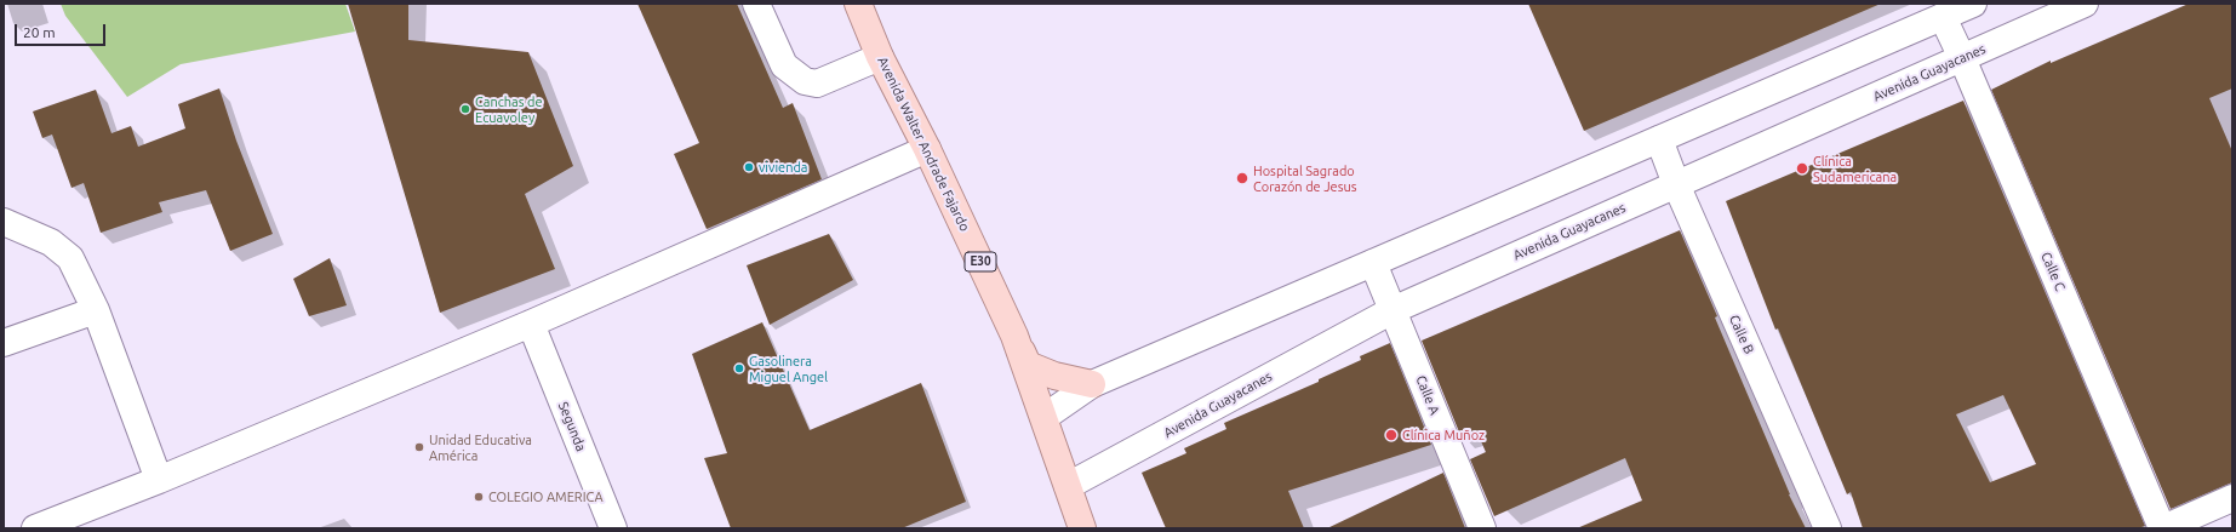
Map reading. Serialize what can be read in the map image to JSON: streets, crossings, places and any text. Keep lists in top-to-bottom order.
{
  "streets": {
    "main road": ["Avenida Walter Andrade Fajardo", "E30"],
    "street": [
      "Avenida Guayacanes",
      "Calle C",
      "Calle B",
      "Calle A",
      "Segunda"
    ]
  },
  "crossings": [
    ["Avenida Guayacanes", "Avenida Walter Andrade Fajardo"],
    ["Avenida Guayacanes", "Calle C"],
    ["Avenida Guayacanes", "Calle B"],
    ["Avenida Guayacanes", "Calle A"]
  ],
  "places": [
    "Canchas de Ecuavoley",
    "vivienda",
    "Clínica Sudamericana",
    "Hospital Sagrado Corazón de Jesus",
    "Gasolinera Miguel Angel",
    "Clínica Muñoz",
    "Unidad Educativa América",
    "COLEGIO AMERICA"
  ],
  "scale_bar": "20 m"
}
